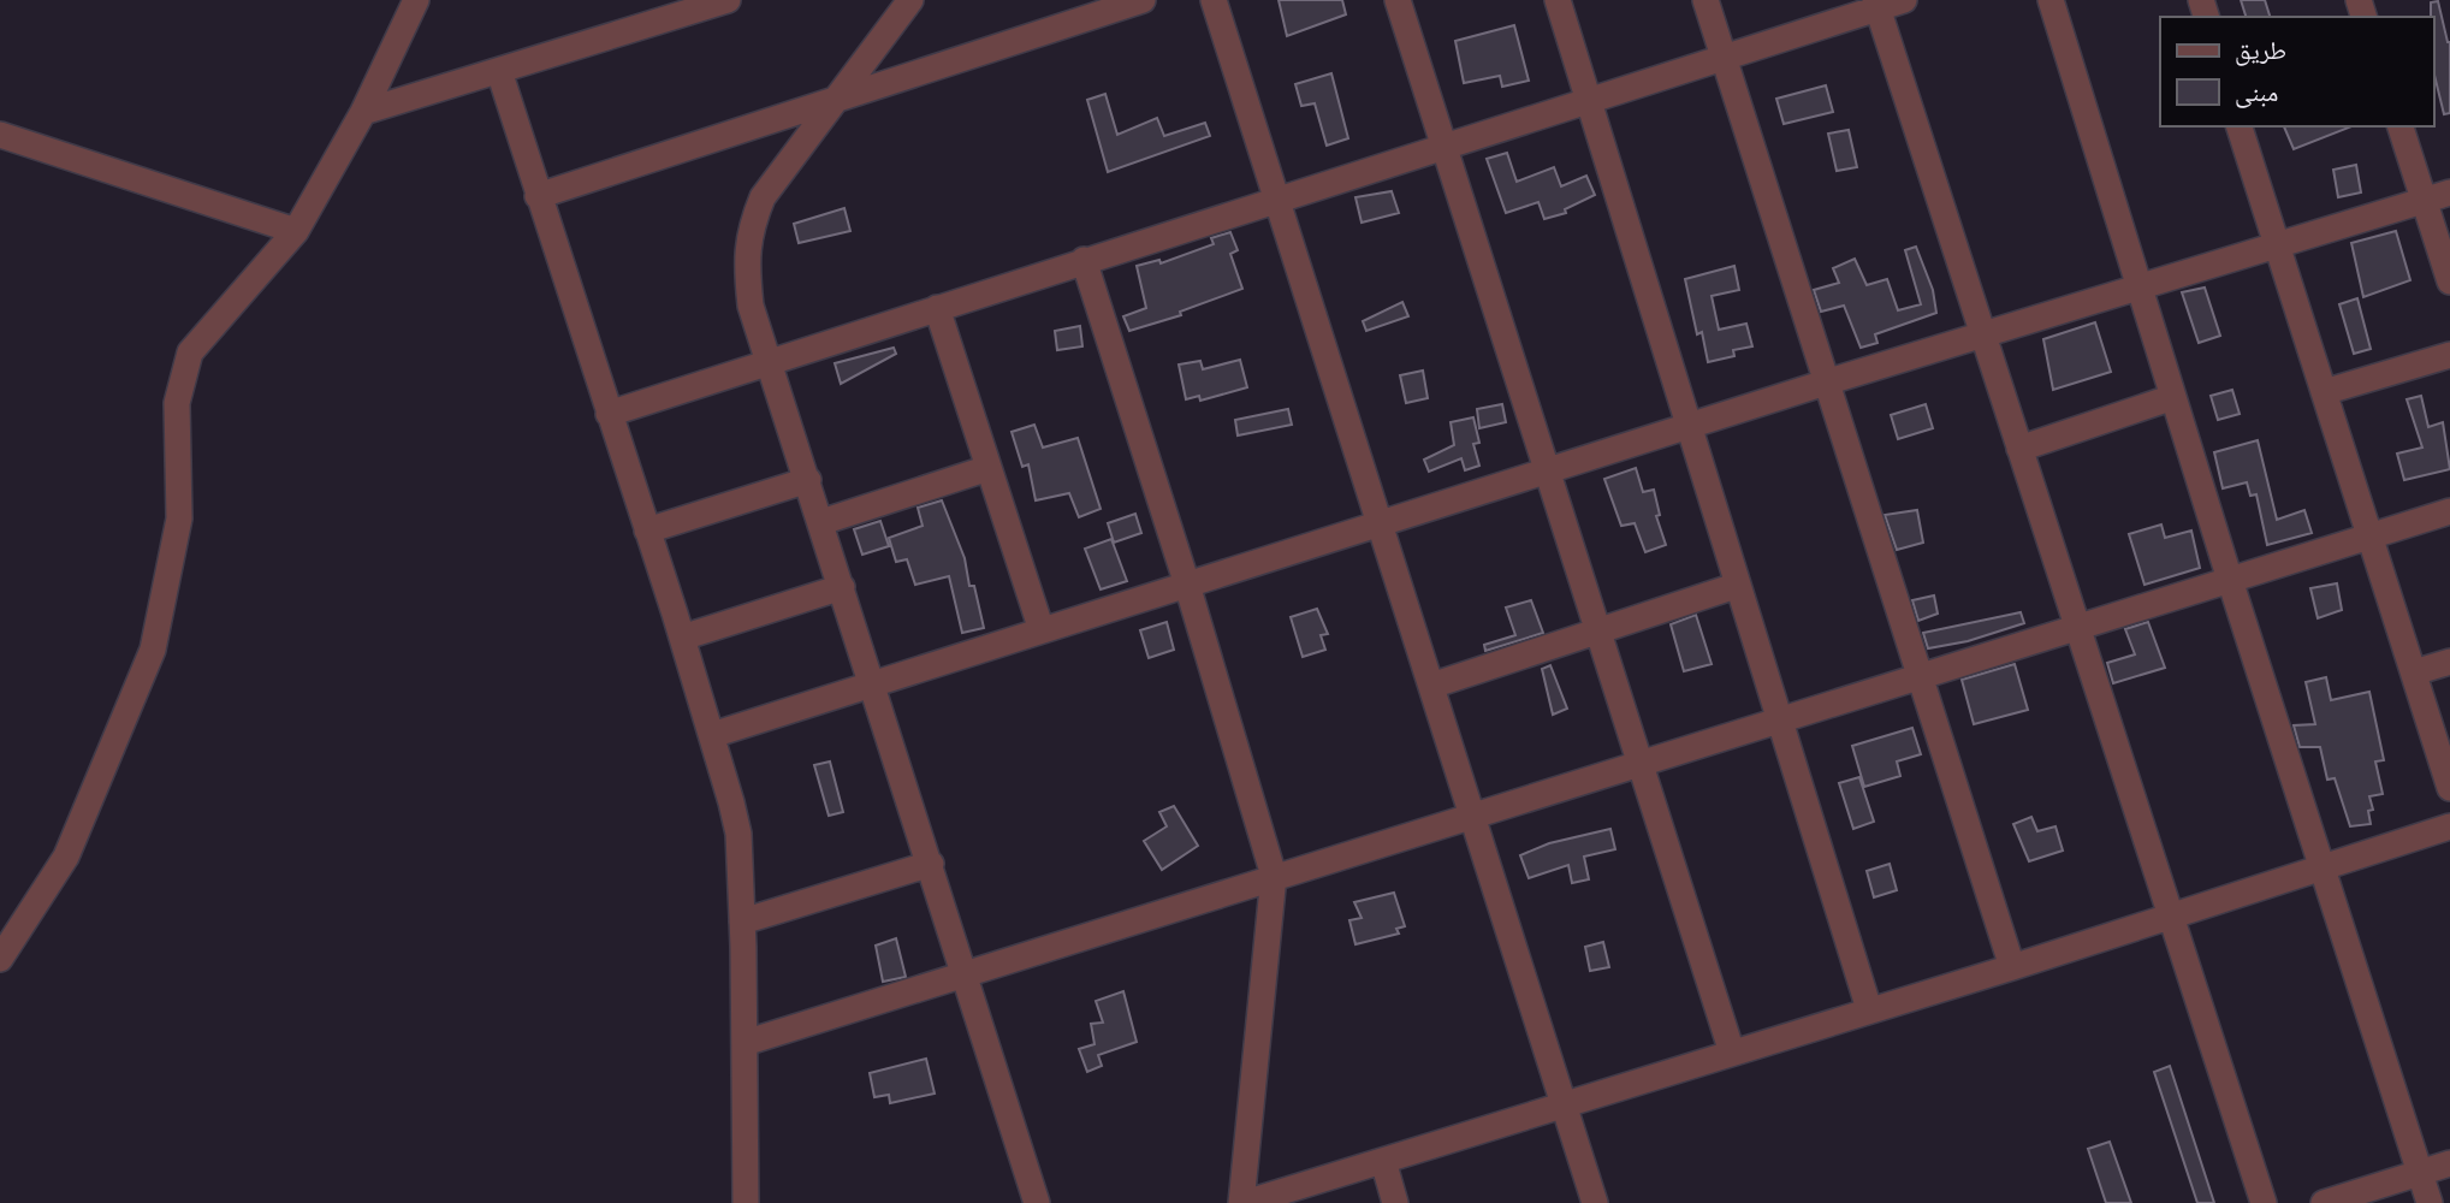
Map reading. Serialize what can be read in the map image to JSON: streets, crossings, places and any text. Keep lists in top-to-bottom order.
{
  "legend": ["طريق", "مبنى"]
}
